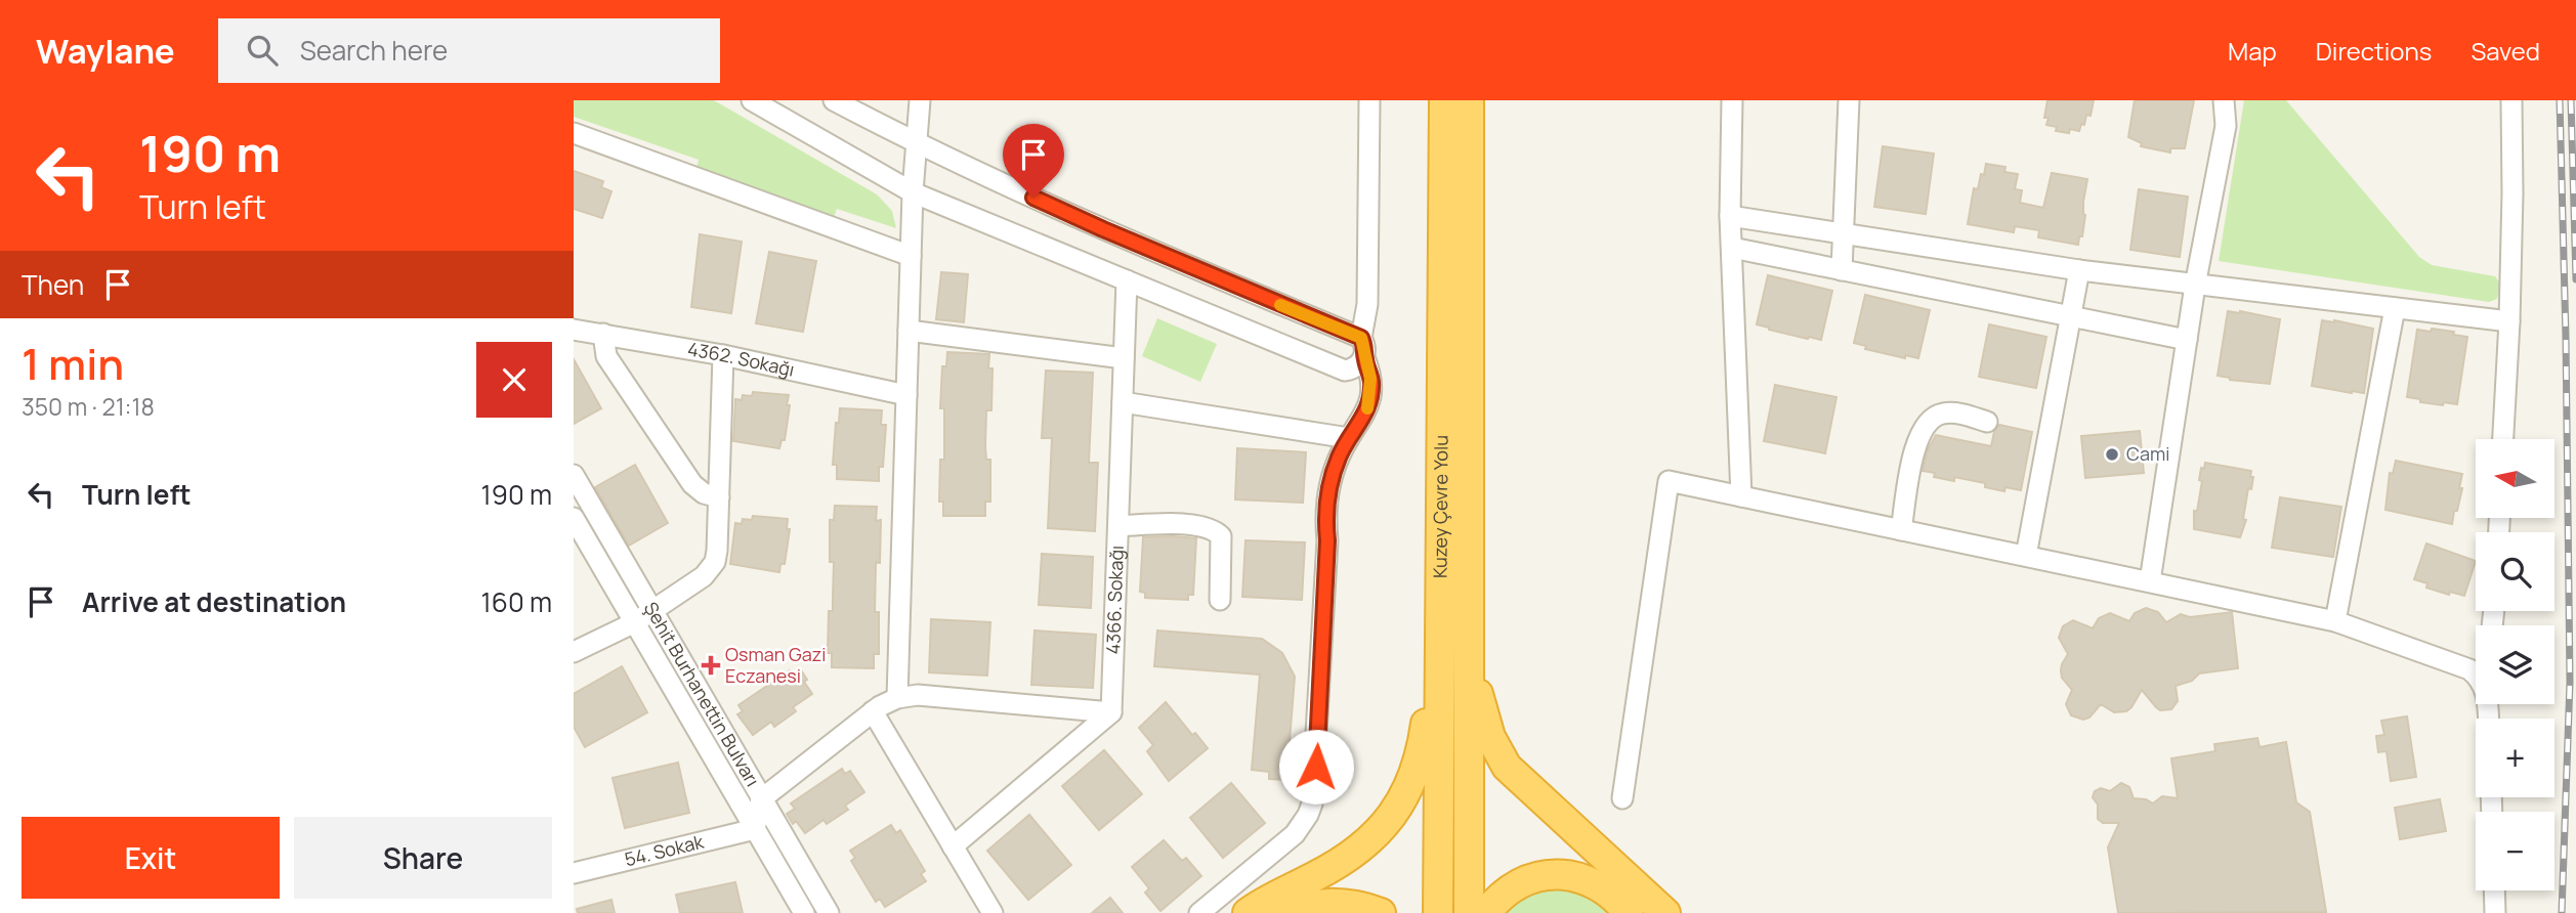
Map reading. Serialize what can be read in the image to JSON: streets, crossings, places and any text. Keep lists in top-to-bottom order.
{
  "streets": {
    "highway": ["Kuzey Çevre Yolu"],
    "street": [
      "4362. Sokağı",
      "4366. Sokağı",
      "Şehit Burhanettin Bulvarı",
      "54. Sokak"
    ]
  },
  "crossings": [
    ["Şehit Burhanettin Bulvarı", "54. Sokak"]
  ],
  "places": {
    "other": ["Cami"],
    "health": ["Osman Gazi Eczanesi"]
  },
  "north": "left",
  "page": {
    "header": "Waylane",
    "search": "Search here",
    "nav": ["Map", "Directions", "Saved"],
    "turn": ["190 m", "Turn left"],
    "then": "Then",
    "heading": ["1 min", "350 m · 21:18"],
    "map_buttons": ["+", "−"],
    "list": [
      {
        "name": "Turn left",
        "value": "190 m"
      },
      {
        "name": "Arrive at destination",
        "value": "160 m"
      }
    ],
    "buttons": ["Exit", "Share"]
  }
}
